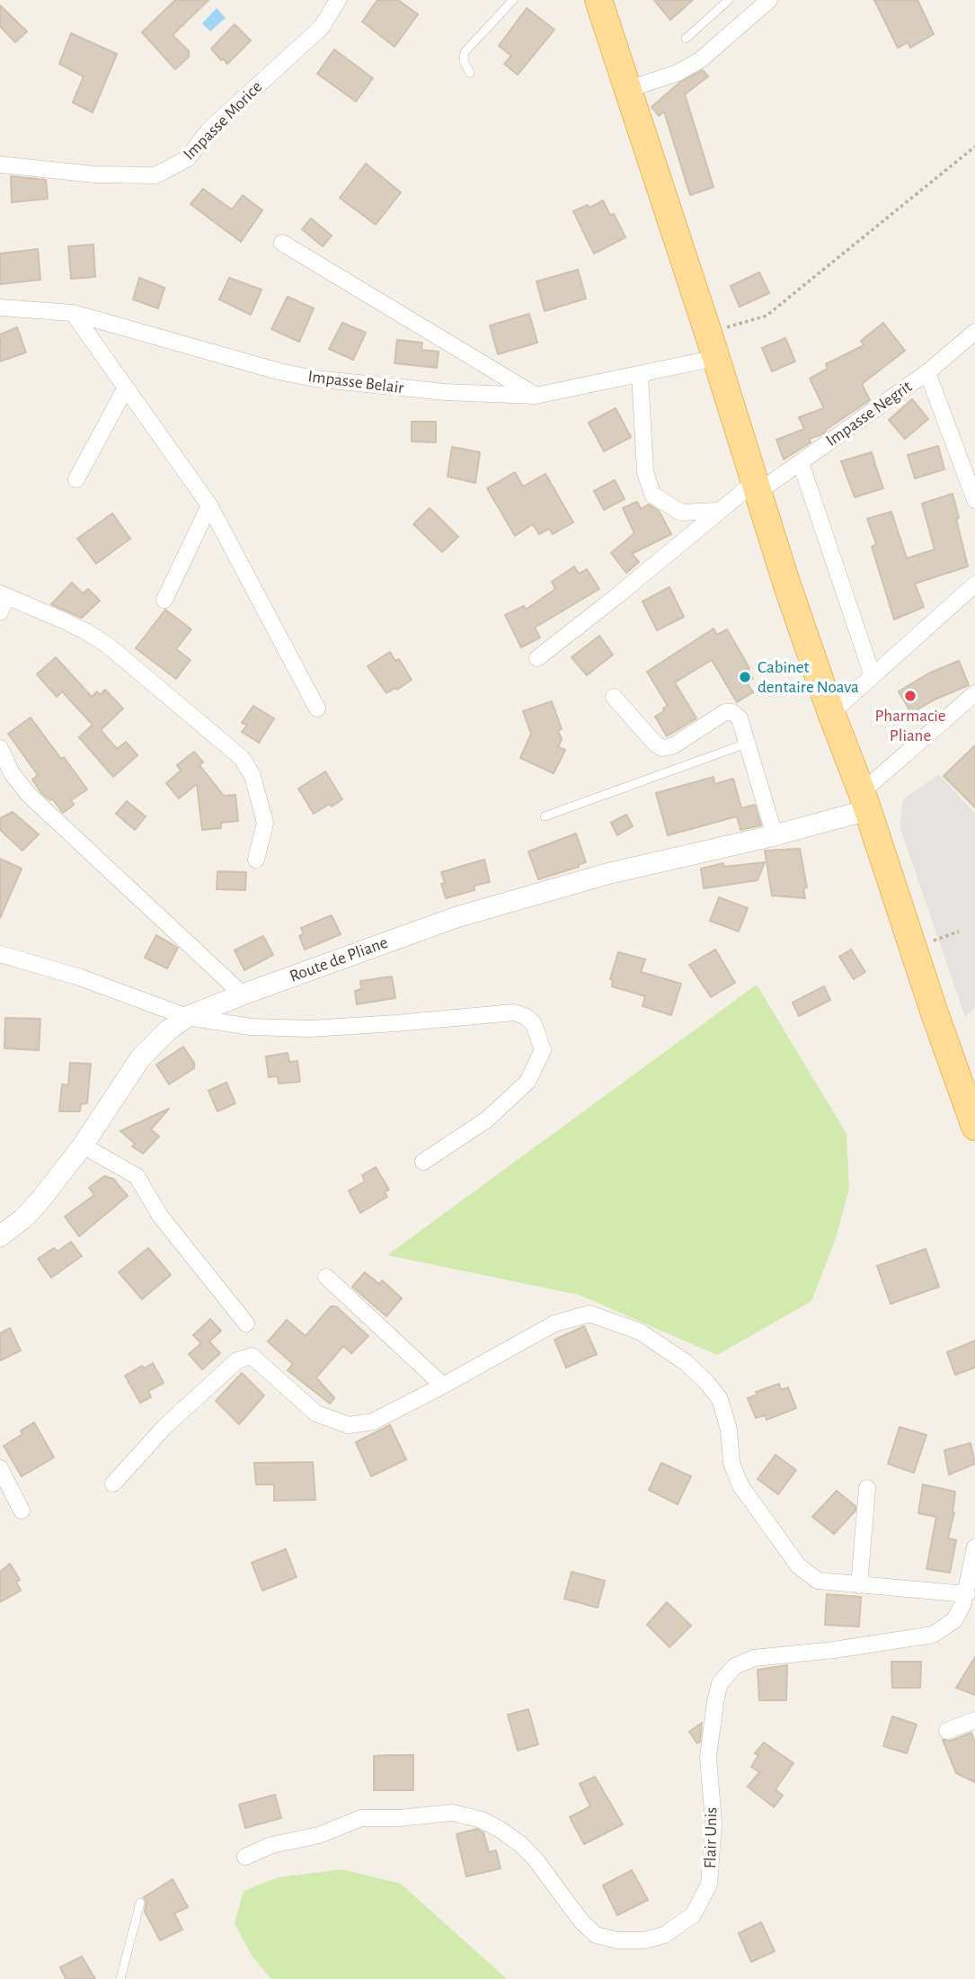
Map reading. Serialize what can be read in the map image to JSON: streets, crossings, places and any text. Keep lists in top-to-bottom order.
{
  "streets": {
    "street": [
      "Impasse Morice",
      "Impasse Belair",
      "Impasse Negrit",
      "Route de Pliane",
      "Flair Unis"
    ]
  },
  "places": ["Cabinet dentaire Noava", "Pharmacie Pliane"]
}
